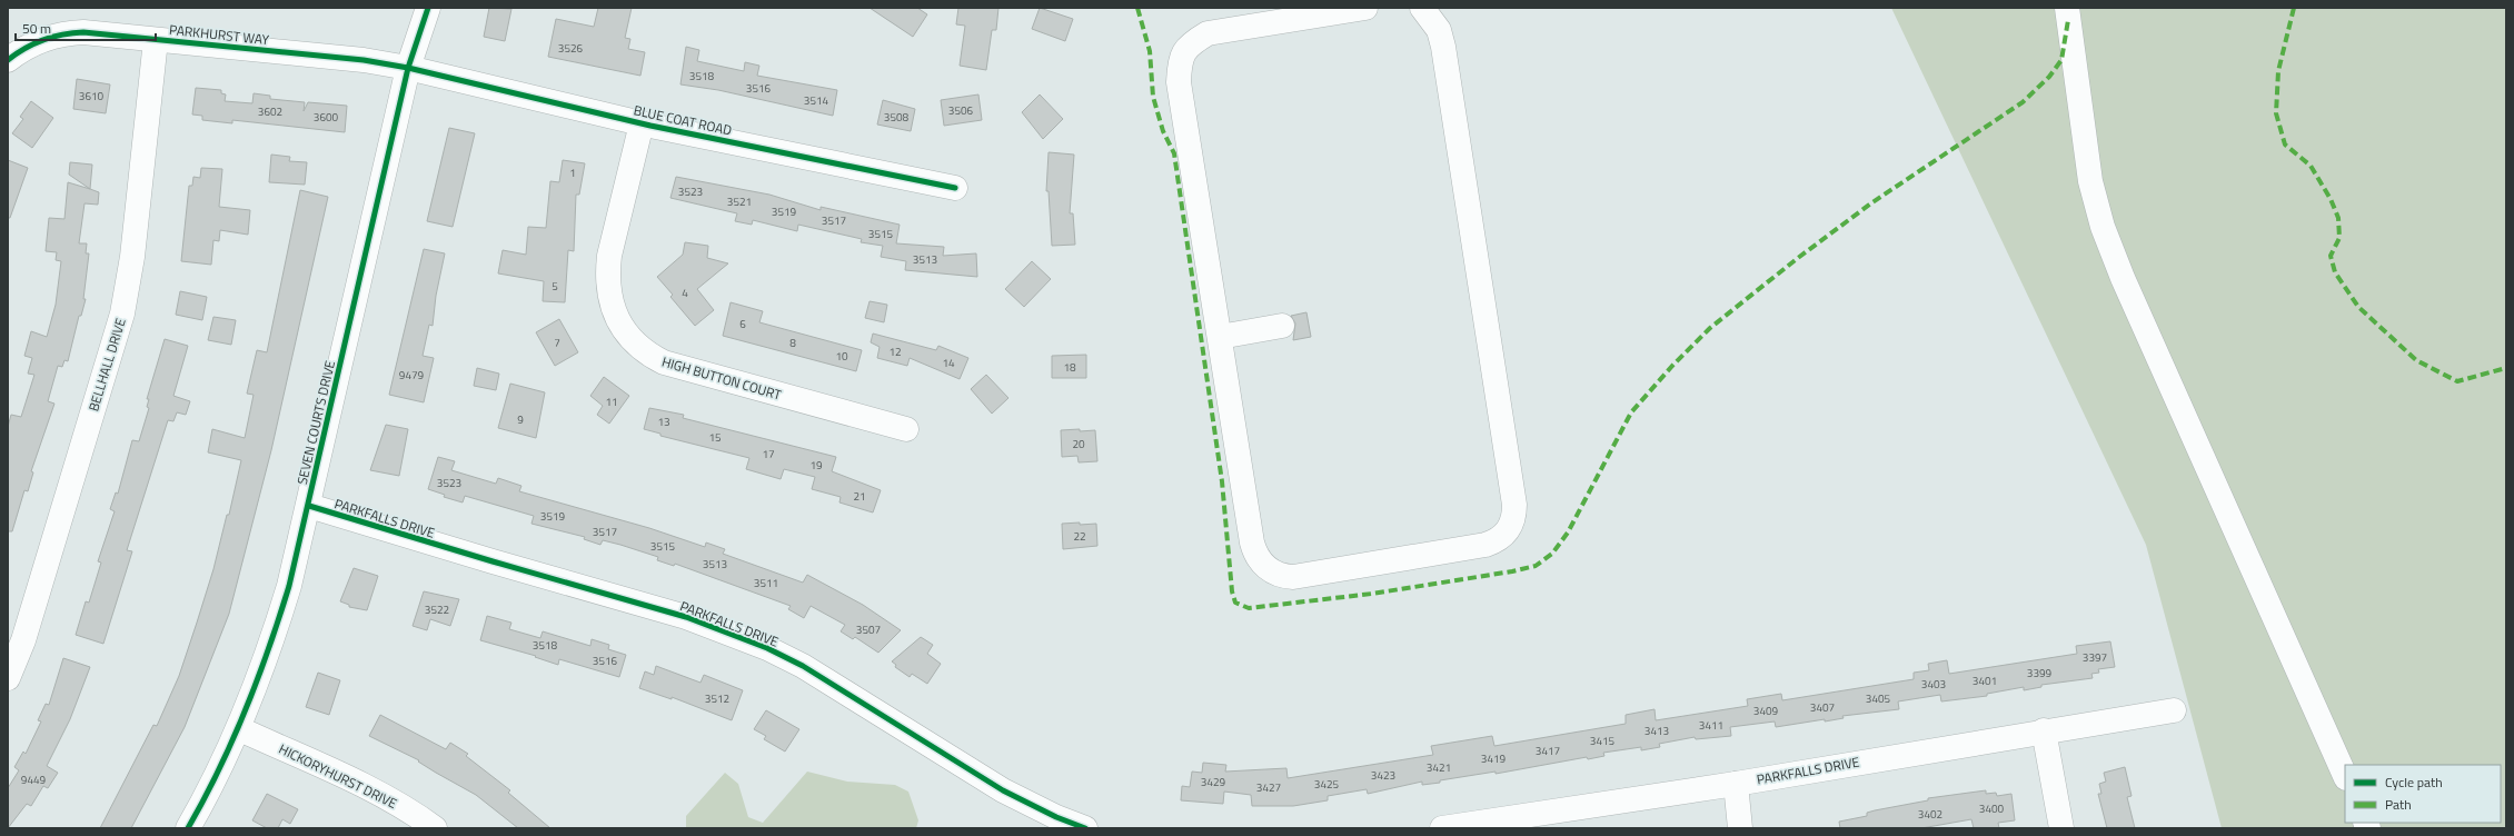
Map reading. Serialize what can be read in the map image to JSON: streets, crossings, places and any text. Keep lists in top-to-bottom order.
{
  "streets": {
    "street": [
      "PARKHURST WAY",
      "BLUE COAT ROAD",
      "BELLHALL DRIVE",
      "HIGH BUTTON COURT",
      "SEVEN COURTS DRIVE",
      "PARKFALLS DRIVE",
      "HICKORYHURST DRIVE"
    ]
  },
  "crossings": [
    ["PARKHURST WAY", "BLUE COAT ROAD"],
    ["PARKHURST WAY", "BELLHALL DRIVE"],
    ["PARKHURST WAY", "SEVEN COURTS DRIVE"],
    ["BLUE COAT ROAD", "HIGH BUTTON COURT"],
    ["BLUE COAT ROAD", "SEVEN COURTS DRIVE"],
    ["SEVEN COURTS DRIVE", "PARKFALLS DRIVE"],
    ["SEVEN COURTS DRIVE", "HICKORYHURST DRIVE"]
  ],
  "house_numbers": [
    "3526",
    "3518",
    "3516",
    "3610",
    "3514",
    "3506",
    "3602",
    "3600",
    "3508",
    "1",
    "3523",
    "3521",
    "3519",
    "3517",
    "3515",
    "3513",
    "5",
    "4",
    "6",
    "7",
    "8",
    "12",
    "10",
    "14",
    "18",
    "9479",
    "11",
    "9",
    "13",
    "15",
    "20",
    "17",
    "19",
    "3523",
    "21",
    "3519",
    "3517",
    "22",
    "3515",
    "3513",
    "3511",
    "3522",
    "3507",
    "3518",
    "3397",
    "3516",
    "3399",
    "3401",
    "3403",
    "3512",
    "3405",
    "3407",
    "3409",
    "3411",
    "3413",
    "3415",
    "3417",
    "3419",
    "3421",
    "3423",
    "9449",
    "3429",
    "3425",
    "3427",
    "3400",
    "3402"
  ],
  "legend": ["Cycle path", "Path"],
  "scale_bar": "50 m"
}
